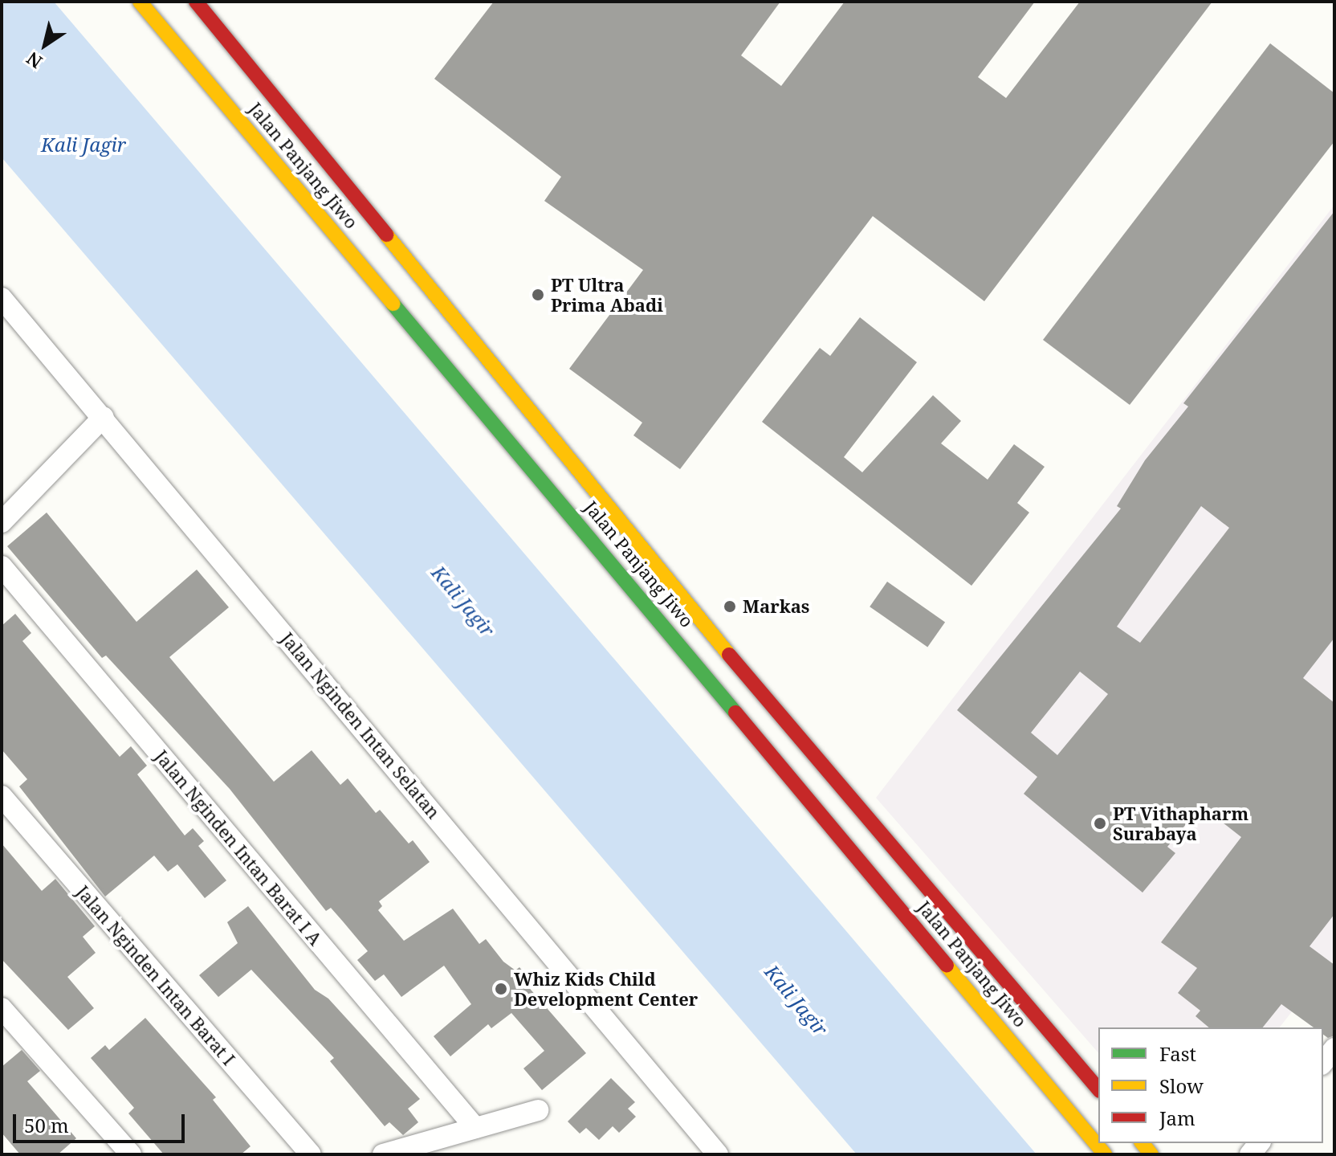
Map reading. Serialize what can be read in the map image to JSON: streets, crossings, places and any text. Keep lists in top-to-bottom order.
{
  "streets": {
    "main road": ["Jalan Panjang Jiwo"],
    "street": ["Jalan Nginden Intan Selatan", "Jalan Nginden Intan Barat I A", "Jalan Nginden Intan Barat I"]
  },
  "water": ["Kali Jagir"],
  "places": [
    "PT Ultra Prima Abadi",
    "Markas",
    "PT Vithapharm Surabaya",
    "Whiz Kids Child Development Center"
  ],
  "legend": ["Fast", "Slow", "Jam"],
  "scale_bar": "50 m",
  "north": "bottom left"
}
